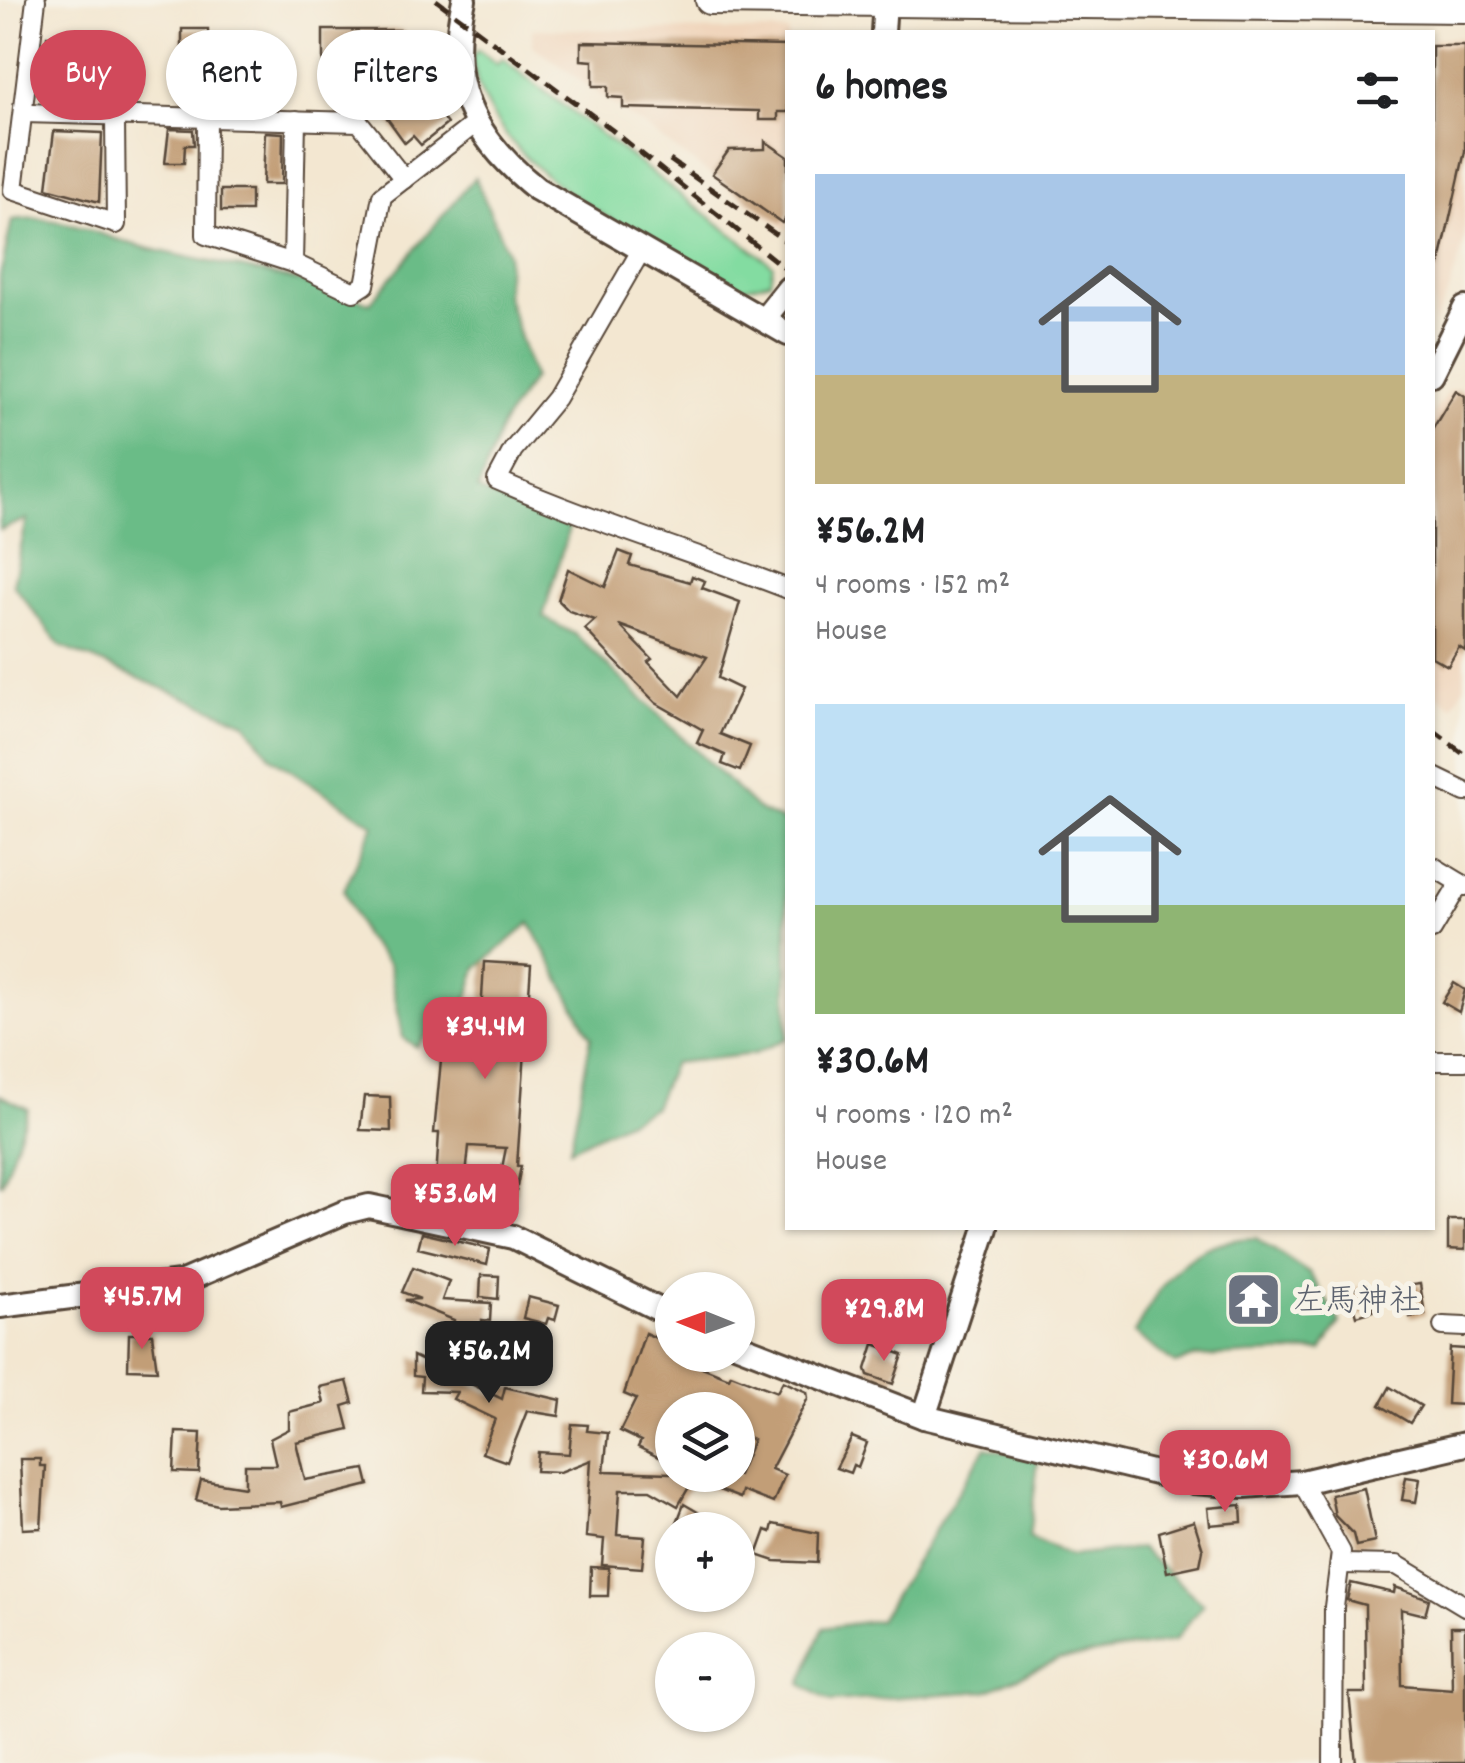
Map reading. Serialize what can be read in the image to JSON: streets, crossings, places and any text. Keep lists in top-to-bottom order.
{
  "places": {
    "temple": ["左馬神社"]
  },
  "north": "left",
  "page": {
    "chip": ["Buy", "Rent", "Filters"],
    "heading": "6 homes",
    "list": [
      {
        "name": "¥56.2M",
        "note": "4 rooms · 152 m² · House"
      },
      {
        "name": "¥30.6M",
        "note": "4 rooms · 120 m² · House"
      }
    ],
    "price": [
      "¥34.4M",
      "¥53.6M",
      "¥45.7M",
      "¥29.8M",
      "¥56.2M",
      "¥30.6M"
    ],
    "map_buttons": ["+", "−"]
  }
}
